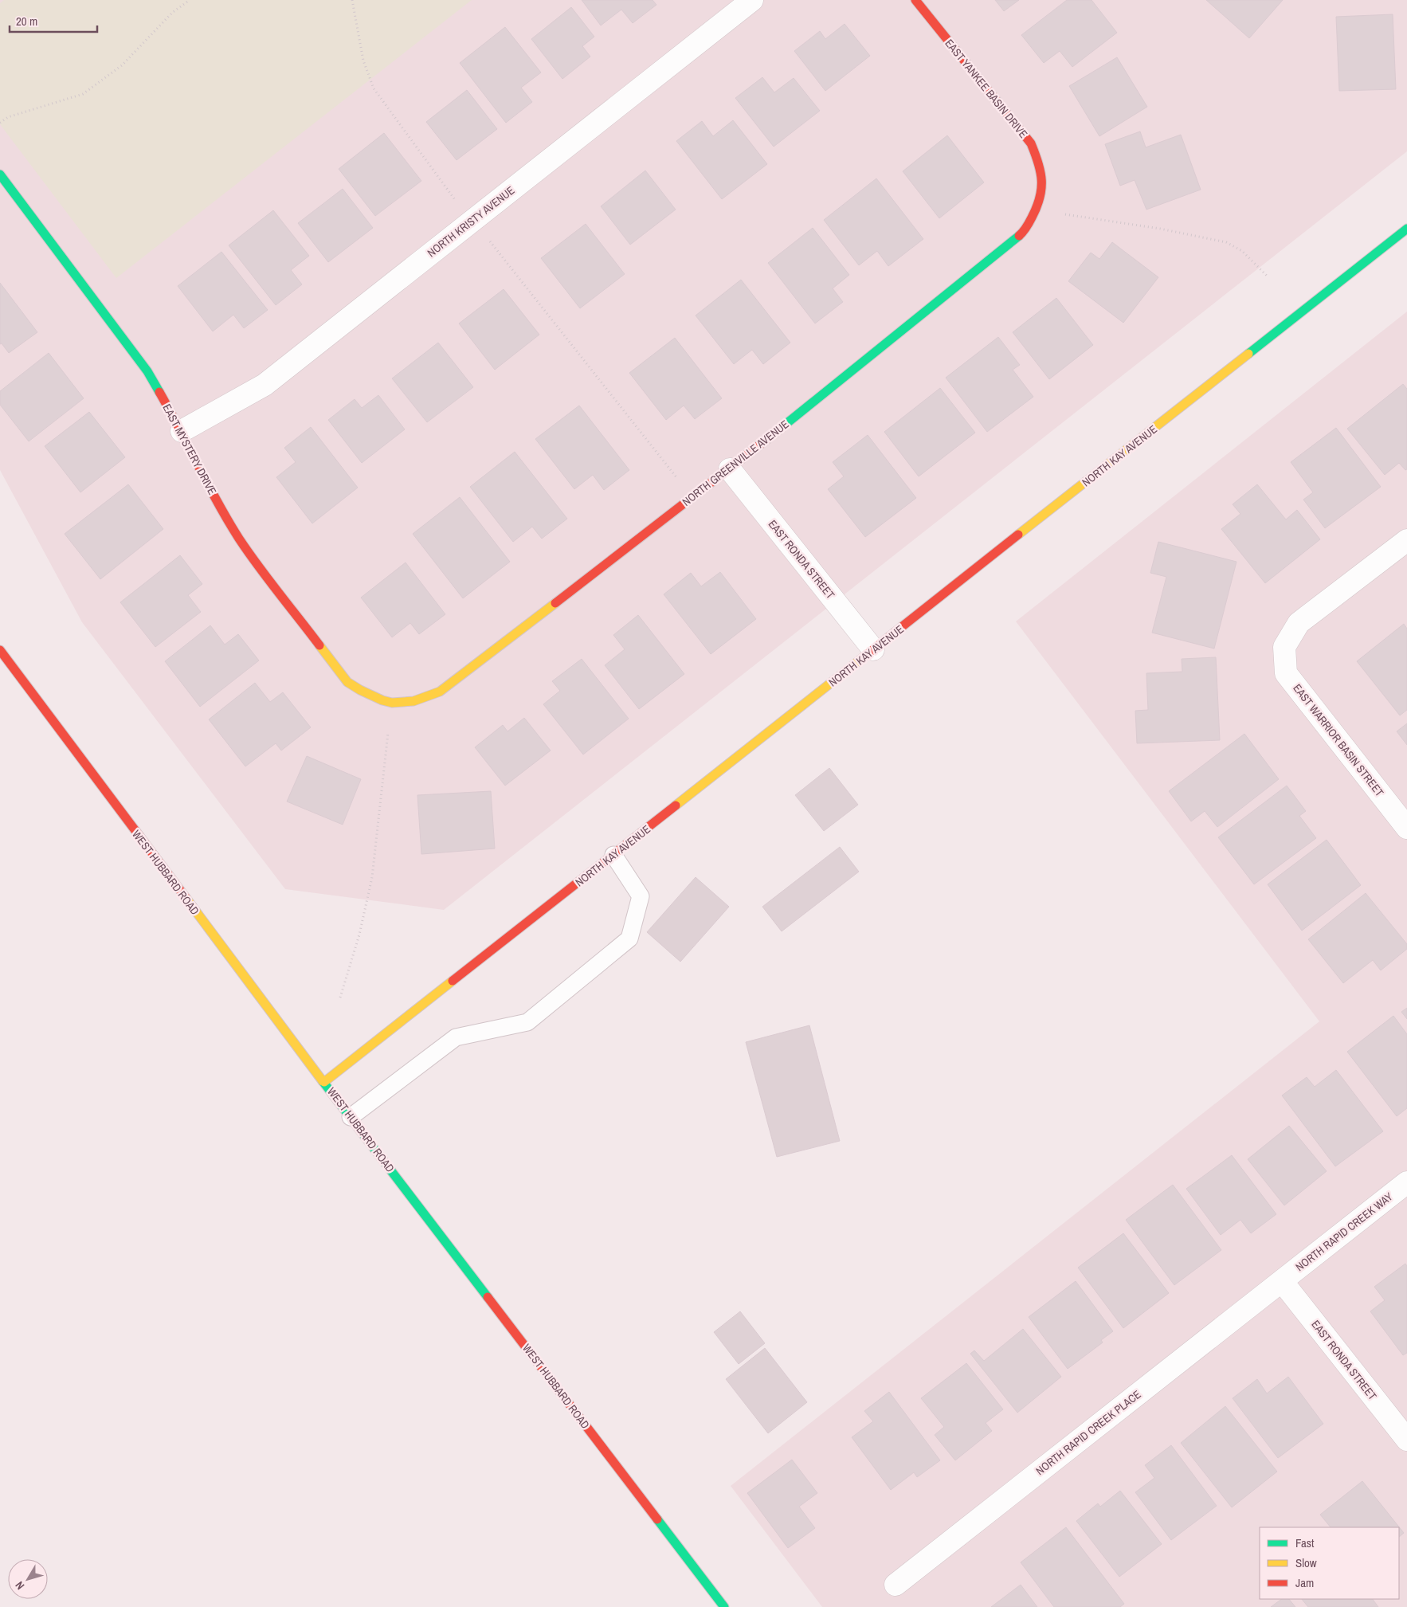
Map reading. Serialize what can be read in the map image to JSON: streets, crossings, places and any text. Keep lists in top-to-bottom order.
{
  "streets": {
    "street": [
      "EAST YANKEE BASIN DRIVE",
      "NORTH KRISTY AVENUE",
      "EAST MYSTERY DRIVE",
      "NORTH KAY AVENUE",
      "NORTH GREENVILLE AVENUE",
      "EAST RONDA STREET",
      "EAST WARRIOR BASIN STREET",
      "WEST HUBBARD ROAD",
      "NORTH RAPID CREEK WAY",
      "NORTH RAPID CREEK PLACE"
    ]
  },
  "crossings": [
    ["EAST YANKEE BASIN DRIVE", "NORTH GREENVILLE AVENUE"],
    ["NORTH KRISTY AVENUE", "EAST MYSTERY DRIVE"],
    ["EAST MYSTERY DRIVE", "NORTH GREENVILLE AVENUE"],
    ["NORTH KAY AVENUE", "EAST RONDA STREET"],
    ["NORTH KAY AVENUE", "WEST HUBBARD ROAD"],
    ["NORTH GREENVILLE AVENUE", "EAST RONDA STREET"],
    ["EAST RONDA STREET", "NORTH RAPID CREEK WAY"],
    ["EAST RONDA STREET", "NORTH RAPID CREEK PLACE"],
    ["NORTH RAPID CREEK WAY", "NORTH RAPID CREEK PLACE"]
  ],
  "legend": ["Fast", "Slow", "Jam"],
  "scale_bar": "20 m",
  "north": "bottom left"
}
